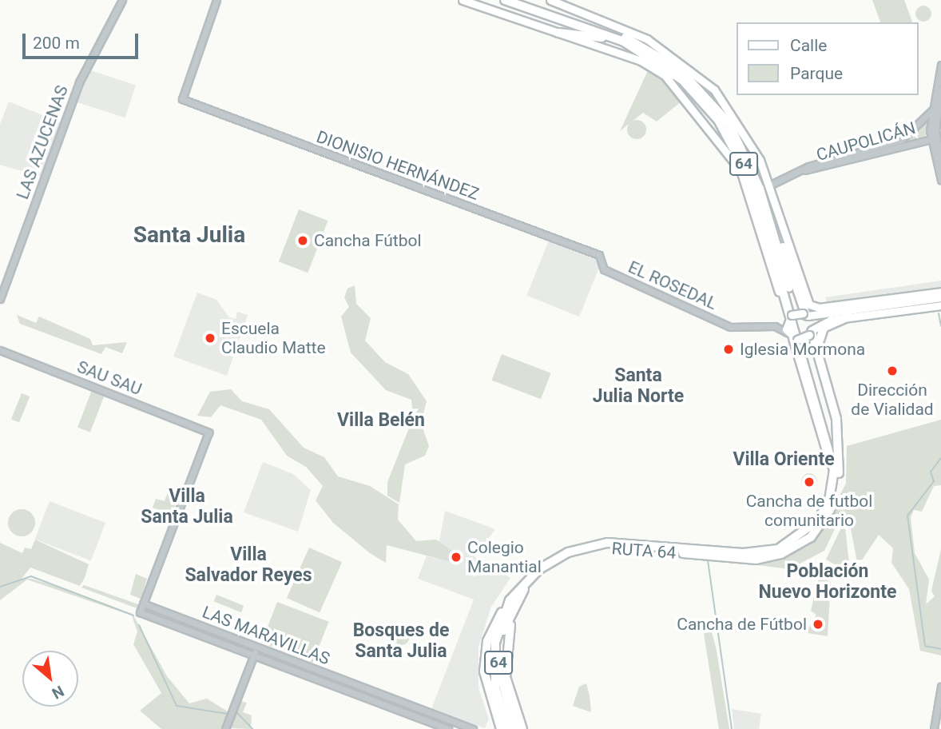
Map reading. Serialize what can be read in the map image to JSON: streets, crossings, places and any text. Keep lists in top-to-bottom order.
{
  "streets": {
    "highway": ["64", "RUTA 64"],
    "street": [
      "CAUPOLICÁN",
      "LAS AZUCENAS",
      "DIONISIO HERNÁNDEZ",
      "EL ROSEDAL",
      "SAU SAU",
      "LAS MARAVILLAS"
    ]
  },
  "crossings": [
    ["64", "RUTA 64"],
    ["DIONISIO HERNÁNDEZ", "EL ROSEDAL"],
    ["SAU SAU", "LAS MARAVILLAS"]
  ],
  "districts": [
    "Santa Julia",
    "Santa Julia Norte",
    "Villa Belén",
    "Villa Oriente",
    "Villa Santa Julia",
    "Villa Salvador Reyes",
    "Población Nuevo Horizonte",
    "Bosques de Santa Julia"
  ],
  "places": [
    "Cancha Fútbol",
    "Escuela Claudio Matte",
    "Iglesia Mormona",
    "Dirección de Vialidad",
    "Cancha de futbol comunitario",
    "Colegio Manantial",
    "Cancha de Fútbol"
  ],
  "legend": ["Calle", "Parque"],
  "scale_bar": "200 m",
  "north": "bottom right"
}
